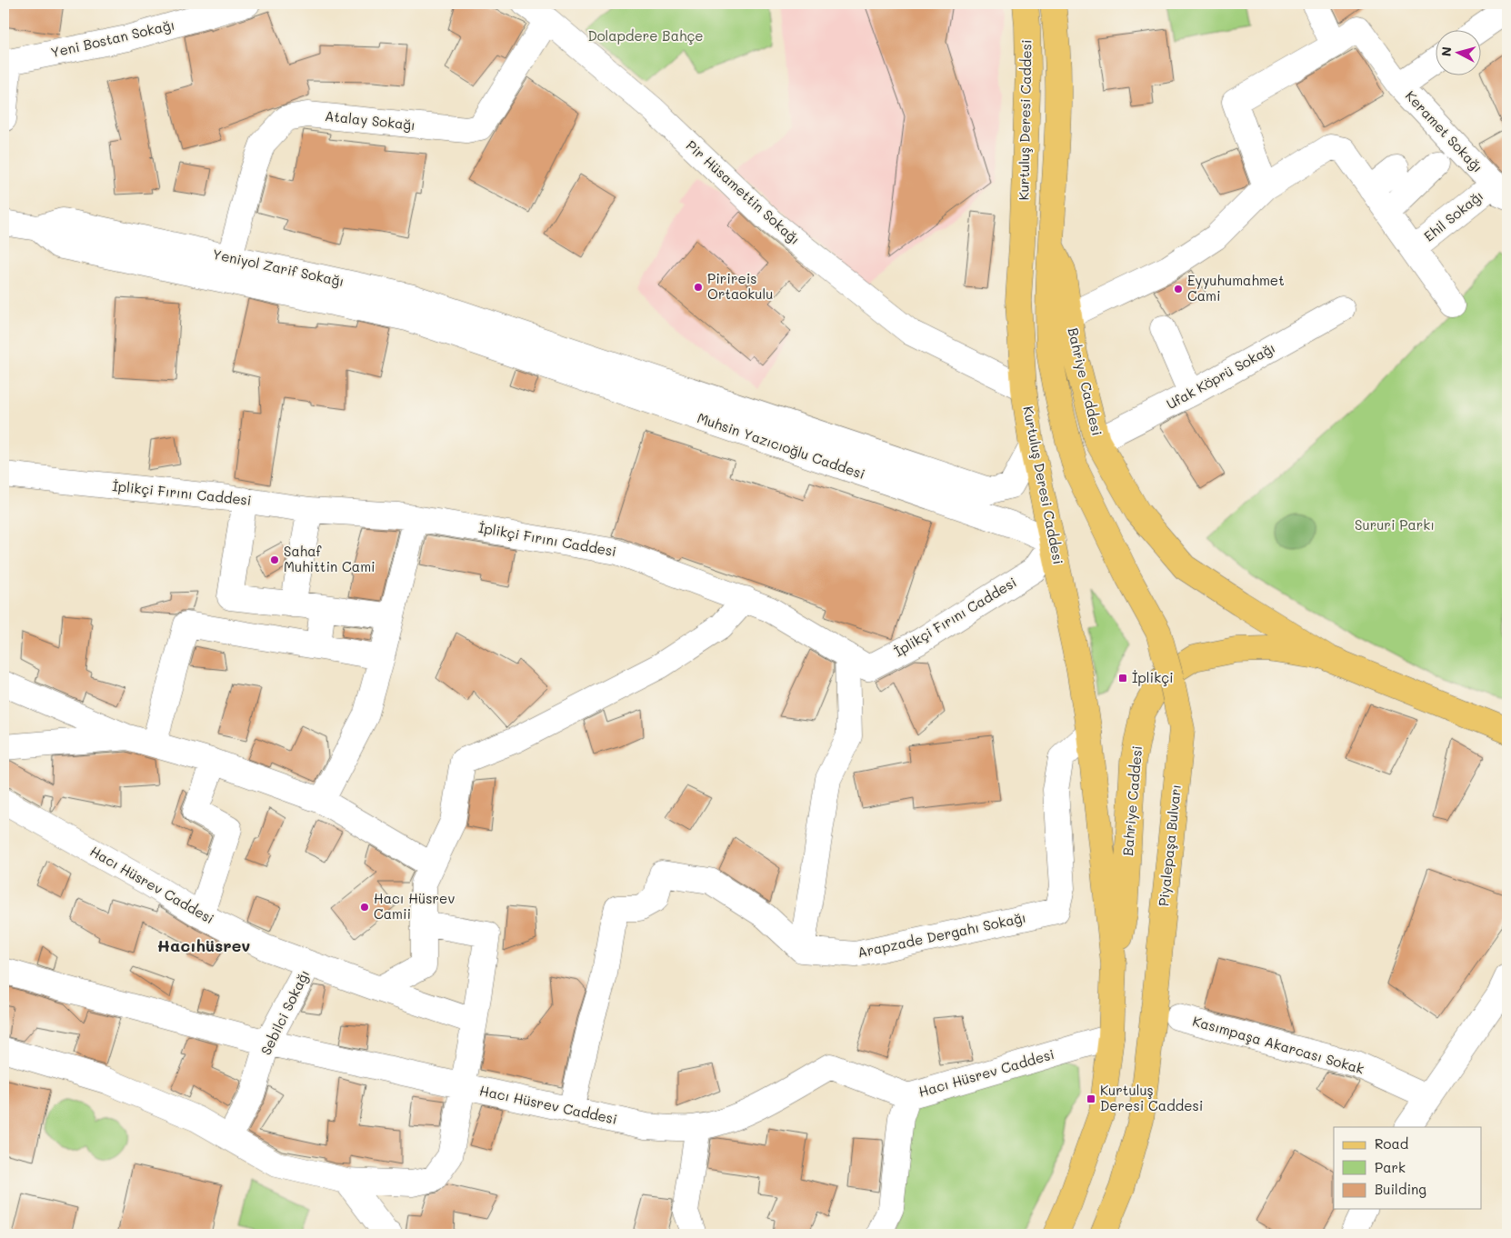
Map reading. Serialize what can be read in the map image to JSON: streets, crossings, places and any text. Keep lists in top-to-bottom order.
{
  "streets": {
    "main road": ["Kurtuluş Deresi Caddesi", "Bahriye Caddesi", "Piyalepaşa Bulvarı"],
    "street": [
      "Yeni Bostan Sokağı",
      "Atalay Sokağı",
      "Keramet Sokağı",
      "Pir Hüsamettin Sokağı",
      "Ehil Sokağı",
      "Yeniyol Zarif Sokağı",
      "Ufak Köprü Sokağı",
      "Muhsin Yazıcıoğlu Caddesi",
      "İplikçi Fırını Caddesi",
      "Hacı Hüsrev Caddesi",
      "Arapzade Dergahı Sokağı",
      "Sebilci Sokağı",
      "Kasımpaşa Akarcası Sokak"
    ]
  },
  "crossings": [
    ["Kurtuluş Deresi Caddesi", "Pir Hüsamettin Sokağı"],
    ["Kurtuluş Deresi Caddesi", "Bahriye Caddesi"],
    ["Kurtuluş Deresi Caddesi", "Muhsin Yazıcıoğlu Caddesi"],
    ["Kurtuluş Deresi Caddesi", "İplikçi Fırını Caddesi"],
    ["Kurtuluş Deresi Caddesi", "Arapzade Dergahı Sokağı"],
    ["Atalay Sokağı", "Pir Hüsamettin Sokağı"],
    ["Atalay Sokağı", "Yeniyol Zarif Sokağı"],
    ["Keramet Sokağı", "Ehil Sokağı"],
    ["Yeniyol Zarif Sokağı", "Muhsin Yazıcıoğlu Caddesi"],
    ["Ufak Köprü Sokağı", "Bahriye Caddesi"],
    ["Bahriye Caddesi", "Piyalepaşa Bulvarı"],
    ["Muhsin Yazıcıoğlu Caddesi", "İplikçi Fırını Caddesi"],
    ["Hacı Hüsrev Caddesi", "Sebilci Sokağı"]
  ],
  "districts": ["Hacıhüsrev"],
  "parks": ["Dolapdere Bahçe", "Sururi Parkı"],
  "places": {
    "other": [
      "Pirireis Ortaokulu",
      "Eyyuhumahmet Cami",
      "Sahaf Muhittin Cami",
      "Hacı Hüsrev Camii"
    ],
    "transit": ["İplikçi", "Kurtuluş Deresi Caddesi"]
  },
  "legend": ["Road", "Park", "Building"],
  "north": "left"
}
